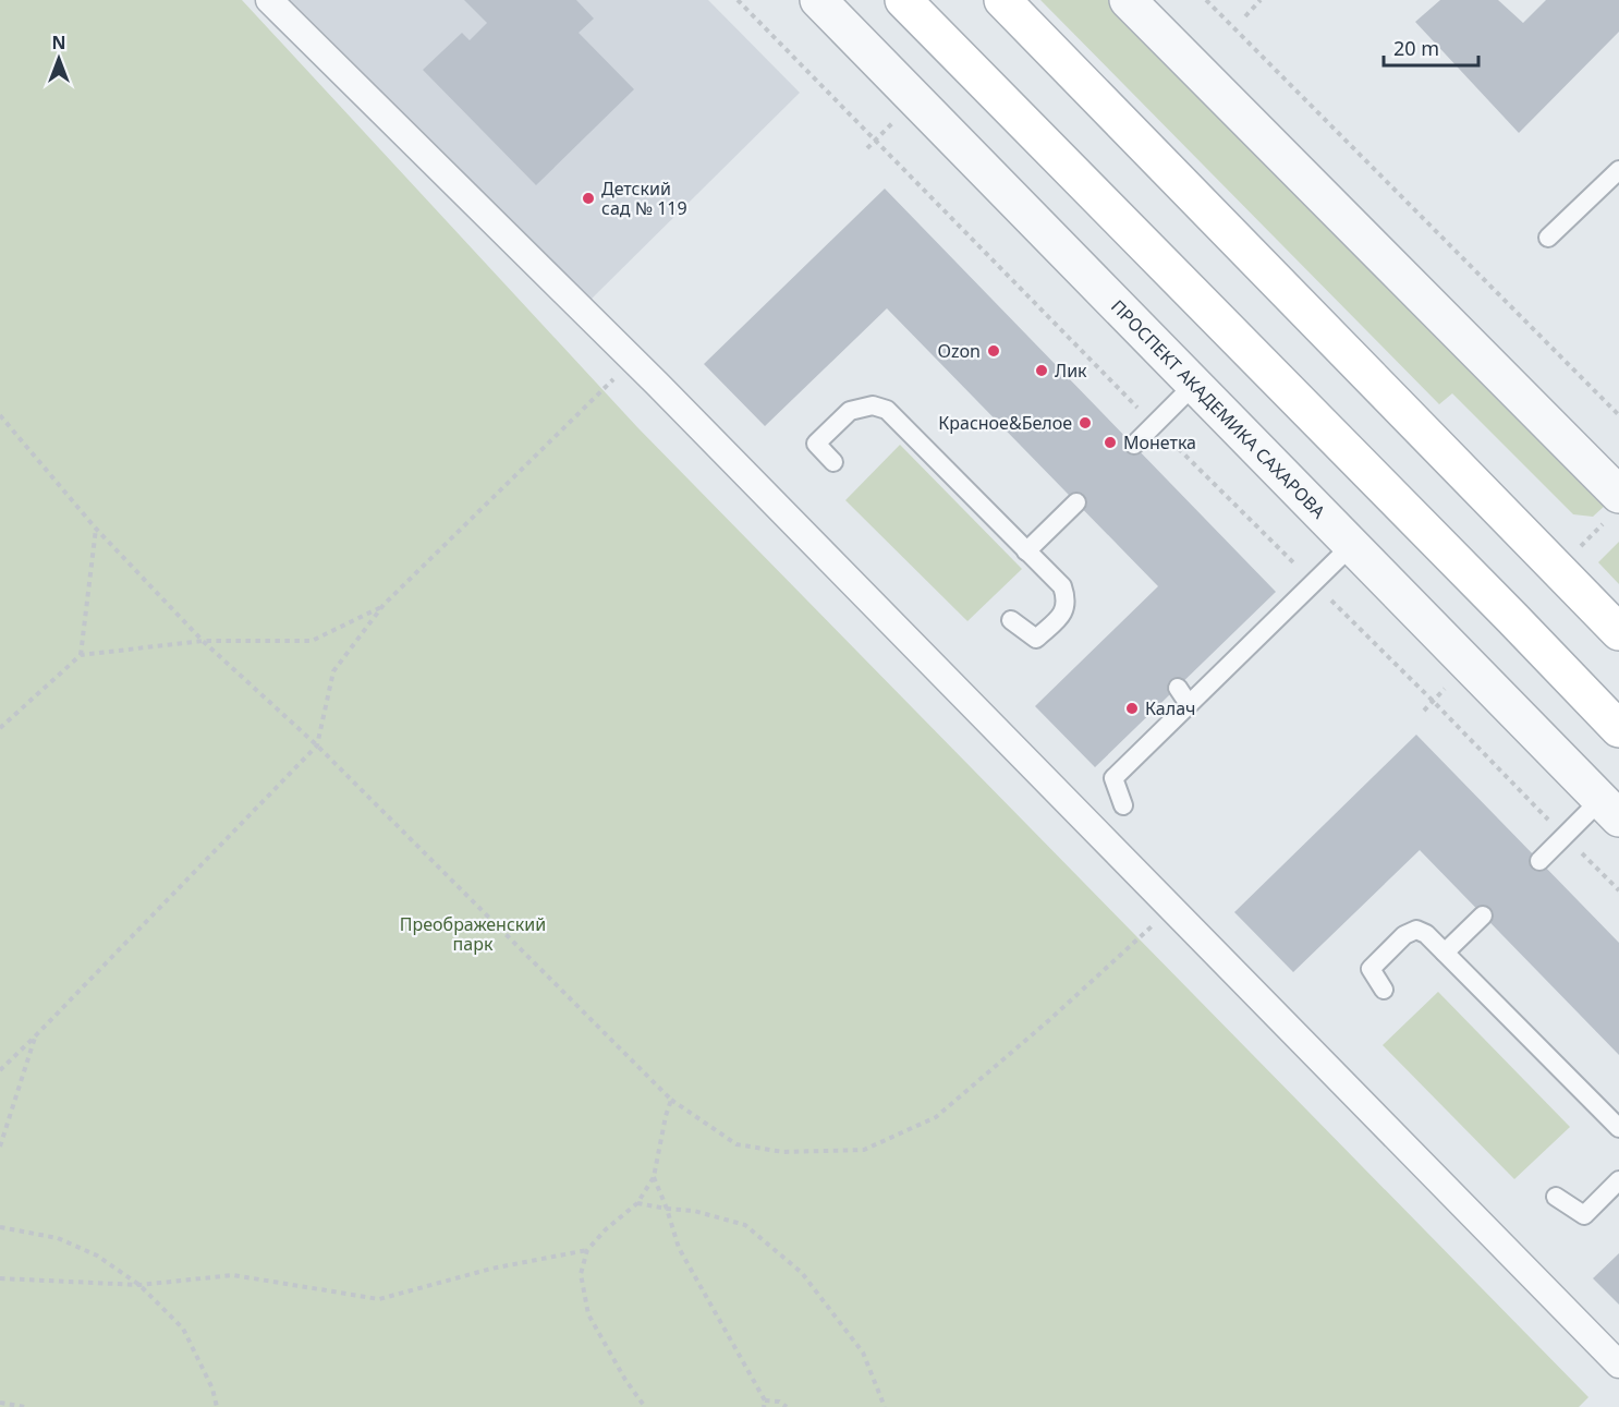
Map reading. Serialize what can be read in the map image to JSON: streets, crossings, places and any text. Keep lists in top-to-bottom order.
{
  "streets": {
    "street": ["ПРОСПЕКТ АКАДЕМИКА САХАРОВА"]
  },
  "parks": ["Преображенский парк"],
  "places": [
    "Детский сад № 119",
    "Ozon",
    "Лик",
    "Красное&Белое",
    "Монетка",
    "Калач"
  ],
  "scale_bar": "20 m",
  "north": "top"
}
